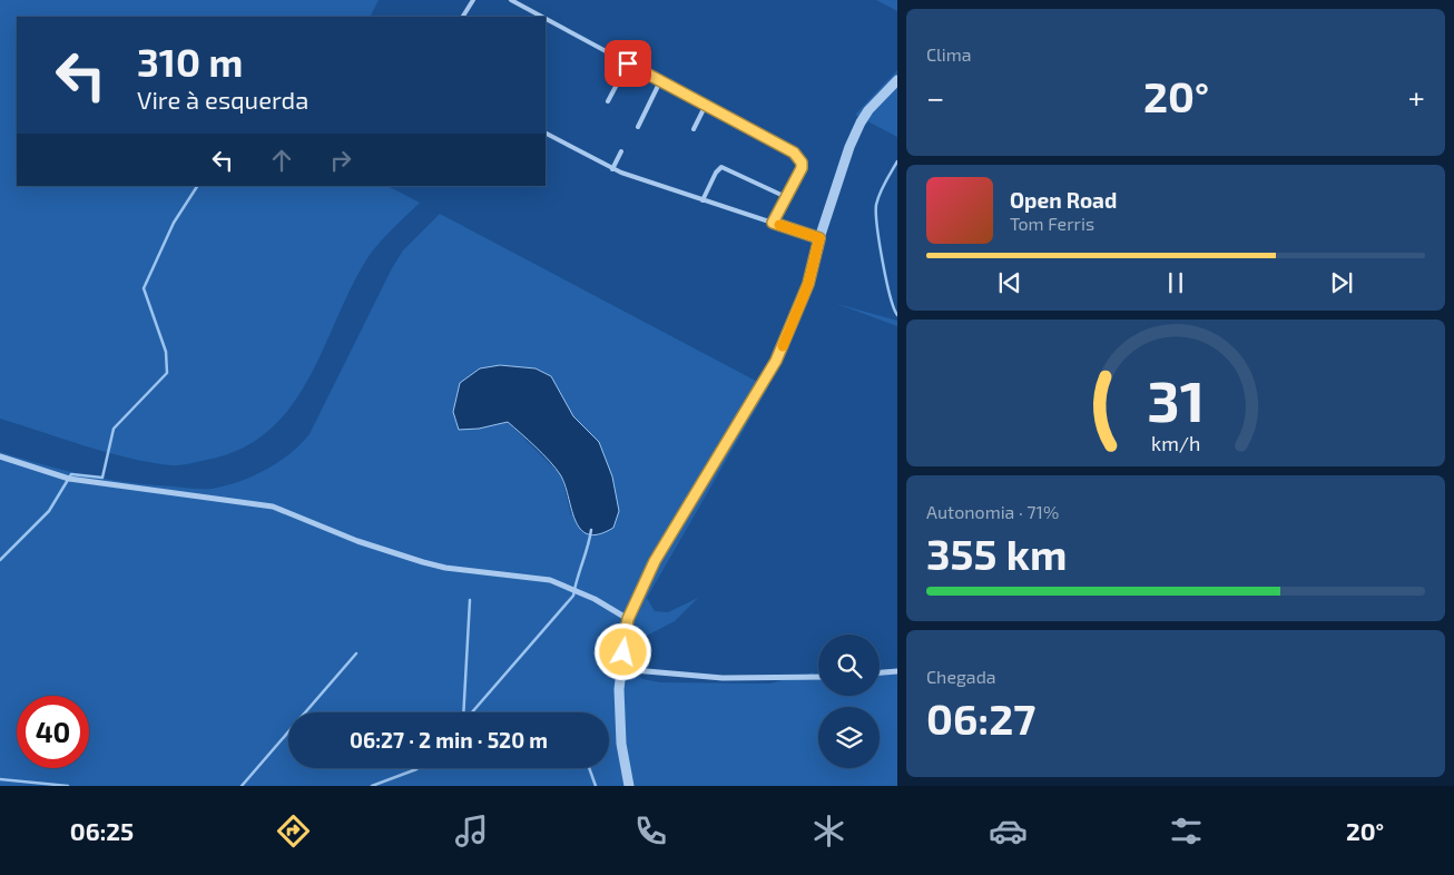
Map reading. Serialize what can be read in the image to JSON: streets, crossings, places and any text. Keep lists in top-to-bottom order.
{
  "page": {
    "tile": [
      "Clima",
      ["Autonomia · 71%", "355 km"],
      ["Chegada", "06:27"]
    ],
    "turn": ["310 m", "Vire à esquerda"],
    "heat": ["−", "20°", "+"],
    "song": ["Open Road", "Tom Ferris"],
    "limit": "40",
    "trip": "06:27 · 2 min · 520 m",
    "tabs": ["06:25", "20°"],
    "gauge": ["31", "km/h"]
  }
}
